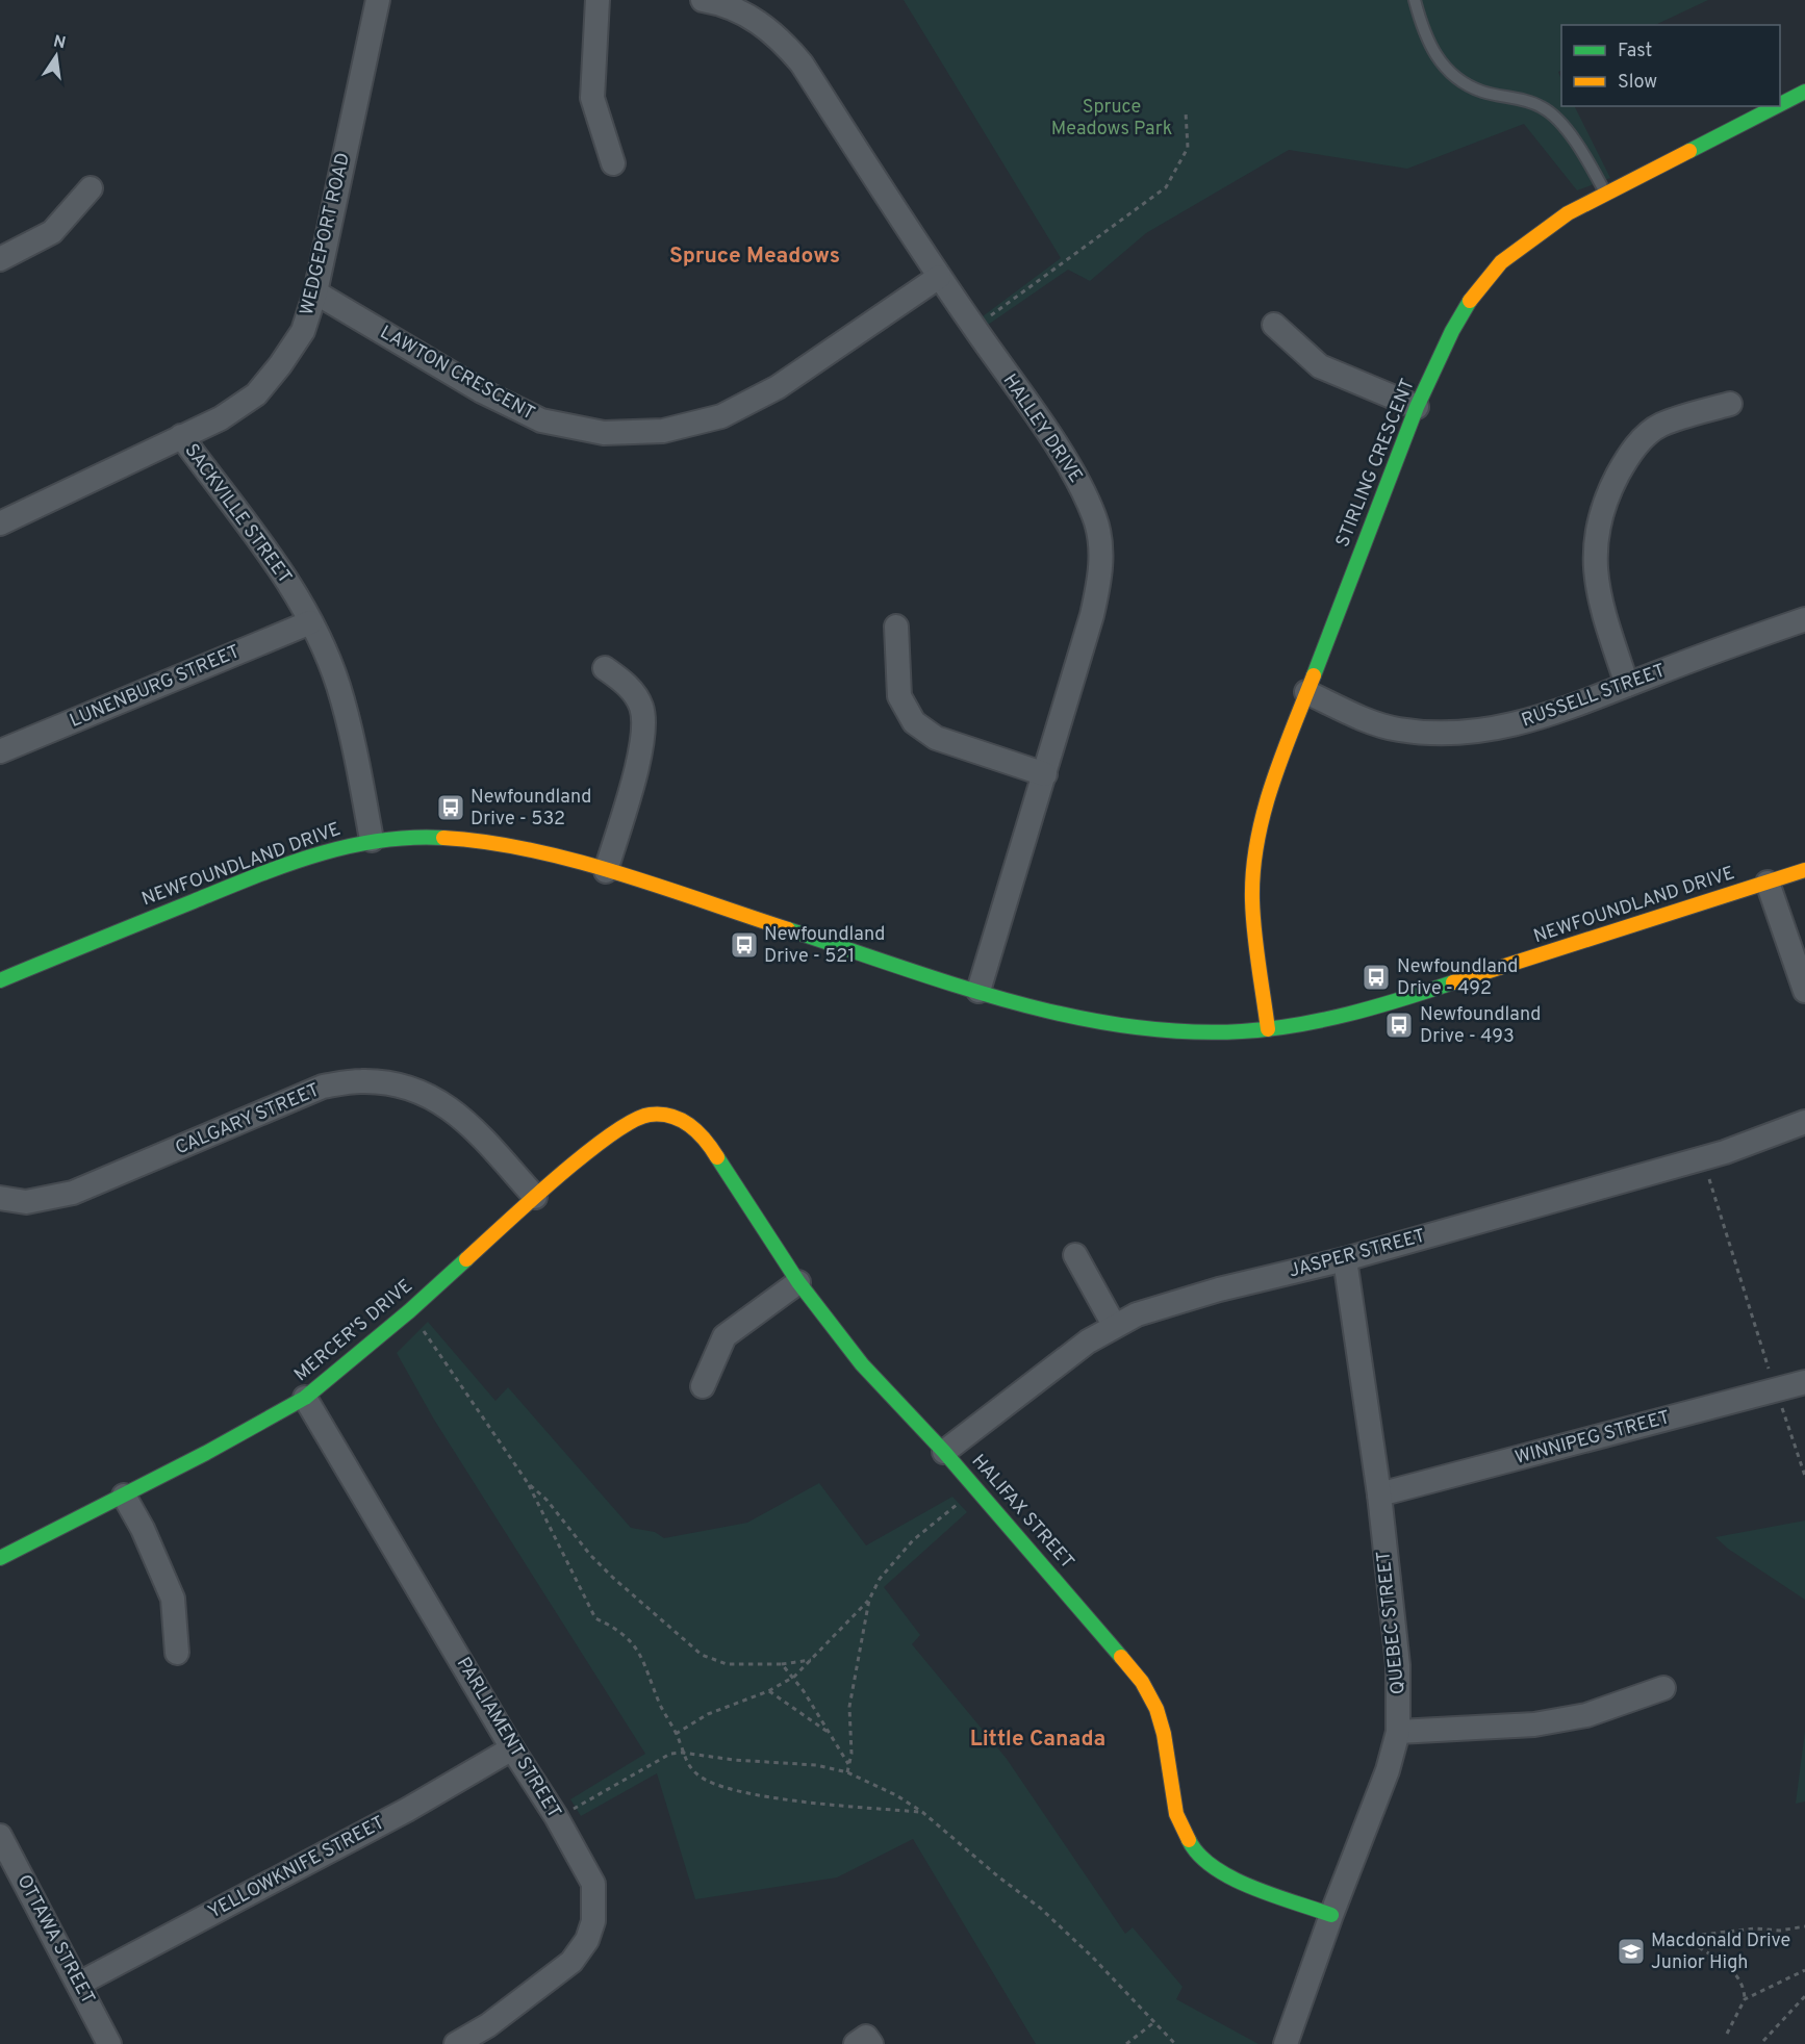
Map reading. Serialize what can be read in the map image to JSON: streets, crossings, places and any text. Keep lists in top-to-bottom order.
{
  "streets": {
    "street": [
      "WEDGEPORT ROAD",
      "LAWTON CRESCENT",
      "HALLEY DRIVE",
      "STIRLING CRESCENT",
      "SACKVILLE STREET",
      "LUNENBURG STREET",
      "RUSSELL STREET",
      "NEWFOUNDLAND DRIVE",
      "CALGARY STREET",
      "JASPER STREET",
      "MERCER'S DRIVE",
      "WINNIPEG STREET",
      "HALIFAX STREET",
      "QUEBEC STREET",
      "PARLIAMENT STREET",
      "YELLOWKNIFE STREET",
      "OTTAWA STREET"
    ]
  },
  "crossings": [
    ["WEDGEPORT ROAD", "LAWTON CRESCENT"],
    ["WEDGEPORT ROAD", "SACKVILLE STREET"],
    ["LAWTON CRESCENT", "HALLEY DRIVE"],
    ["HALLEY DRIVE", "NEWFOUNDLAND DRIVE"],
    ["STIRLING CRESCENT", "RUSSELL STREET"],
    ["STIRLING CRESCENT", "NEWFOUNDLAND DRIVE"],
    ["SACKVILLE STREET", "LUNENBURG STREET"],
    ["SACKVILLE STREET", "NEWFOUNDLAND DRIVE"],
    ["CALGARY STREET", "MERCER'S DRIVE"],
    ["JASPER STREET", "HALIFAX STREET"],
    ["JASPER STREET", "QUEBEC STREET"],
    ["MERCER'S DRIVE", "HALIFAX STREET"],
    ["MERCER'S DRIVE", "PARLIAMENT STREET"],
    ["WINNIPEG STREET", "QUEBEC STREET"],
    ["HALIFAX STREET", "QUEBEC STREET"],
    ["PARLIAMENT STREET", "YELLOWKNIFE STREET"],
    ["YELLOWKNIFE STREET", "OTTAWA STREET"]
  ],
  "districts": ["Spruce Meadows", "Little Canada"],
  "parks": ["Spruce Meadows Park"],
  "places": {
    "bus stop": [
      "Newfoundland Drive - 532",
      "Newfoundland Drive - 521",
      "Newfoundland Drive - 492",
      "Newfoundland Drive - 493"
    ],
    "school or university": ["Macdonald Drive Junior High"]
  },
  "legend": ["Fast", "Slow"],
  "north": "top"
}
